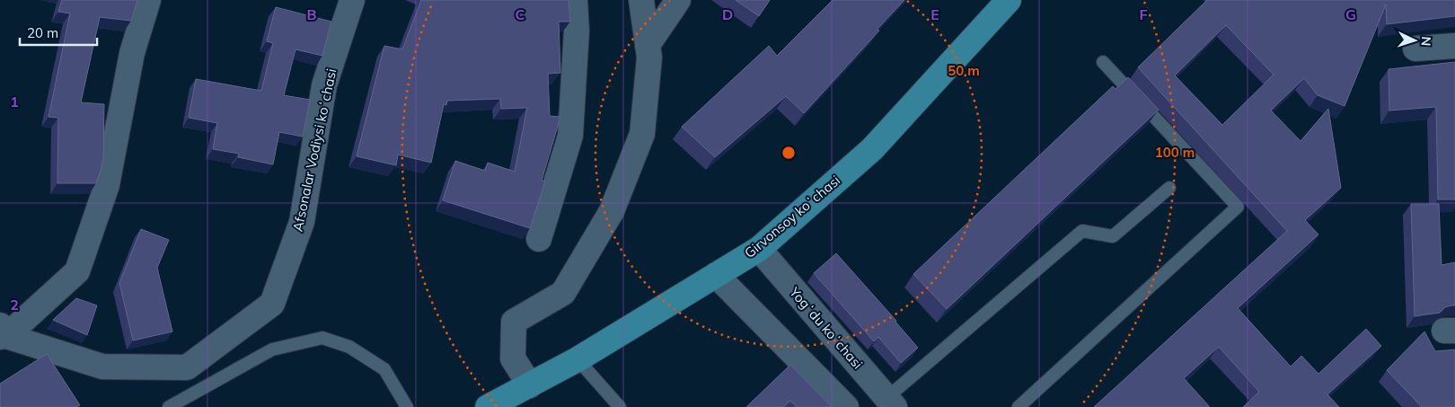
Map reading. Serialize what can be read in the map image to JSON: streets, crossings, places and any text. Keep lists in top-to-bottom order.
{
  "streets": {
    "main road": ["Girvonsoy koʻchasi"],
    "street": ["Afsonalar Vodiysi koʻchasi", "Yogʻdu koʻchasi"]
  },
  "crossings": [
    ["Girvonsoy koʻchasi", "Yogʻdu koʻchasi"]
  ],
  "scale_bar": "20 m",
  "north": "right",
  "grid": {
    "columns": [
      "B",
      "C",
      "D",
      "E",
      "F",
      "G"
    ],
    "rows": ["1", "2"]
  },
  "rings": ["50 m", "100 m"]
}
